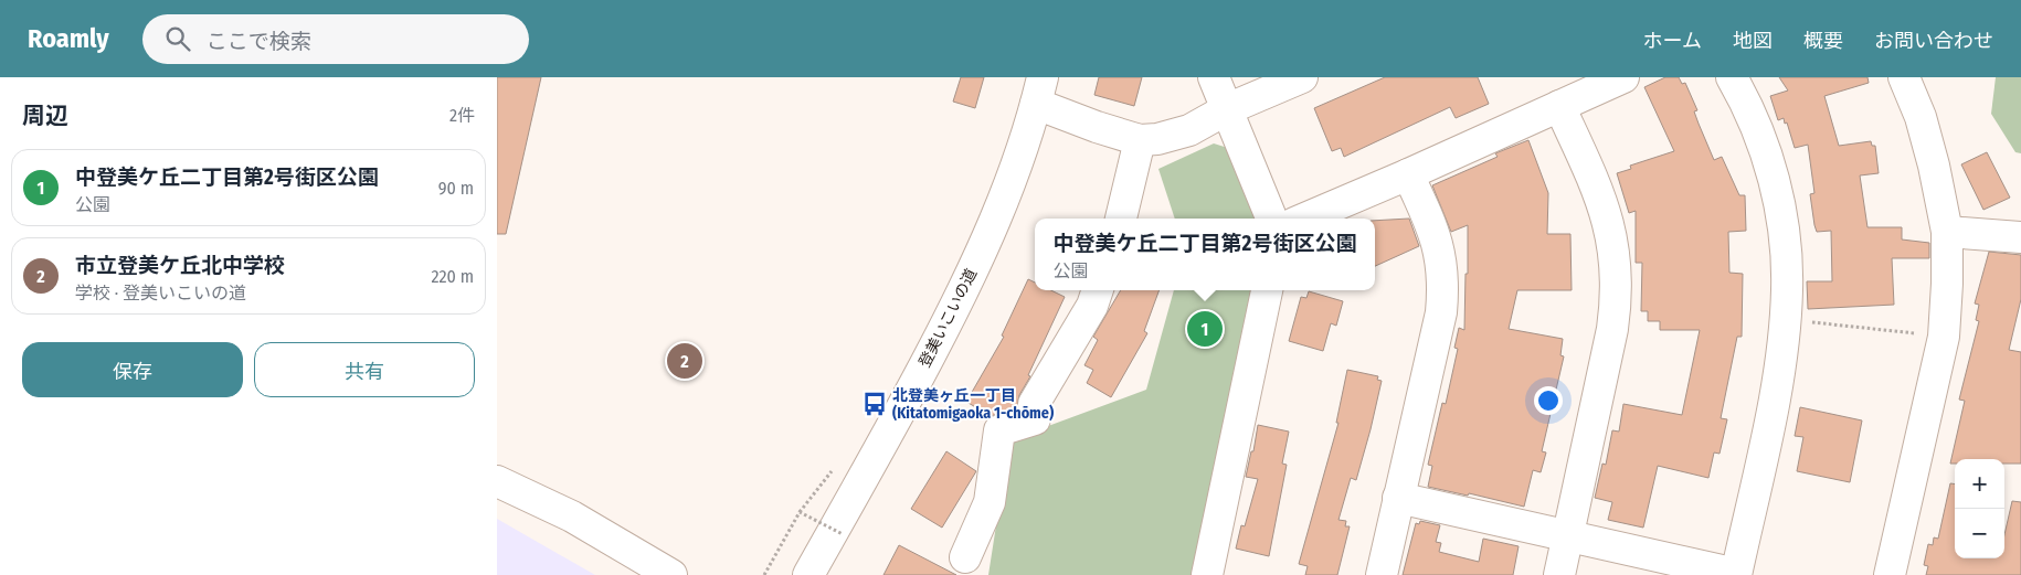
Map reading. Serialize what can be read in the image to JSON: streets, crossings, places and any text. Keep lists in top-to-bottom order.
{
  "streets": {
    "street": ["登美いこいの道"]
  },
  "places": {
    "bus stop": ["北登美ヶ丘一丁目 (Kitatomigaoka 1-chōme)"]
  },
  "page": {
    "header": "Roamly",
    "search": "ここで検索",
    "nav": [
      "ホーム",
      "地図",
      "概要",
      "お問い合わせ"
    ],
    "heading": ["周辺", "2件"],
    "list": [
      {
        "mark": "1",
        "name": "中登美ケ丘二丁目第2号街区公園",
        "note": "公園",
        "value": "90 m"
      },
      {
        "mark": "2",
        "name": "市立登美ケ丘北中学校",
        "note": "学校 · 登美いこいの道",
        "value": "220 m"
      }
    ],
    "popup": ["中登美ケ丘二丁目第2号街区公園", "公園"],
    "pins": ["1", "2"],
    "buttons": ["保存", "共有"],
    "map_buttons": ["+", "−"]
  }
}
